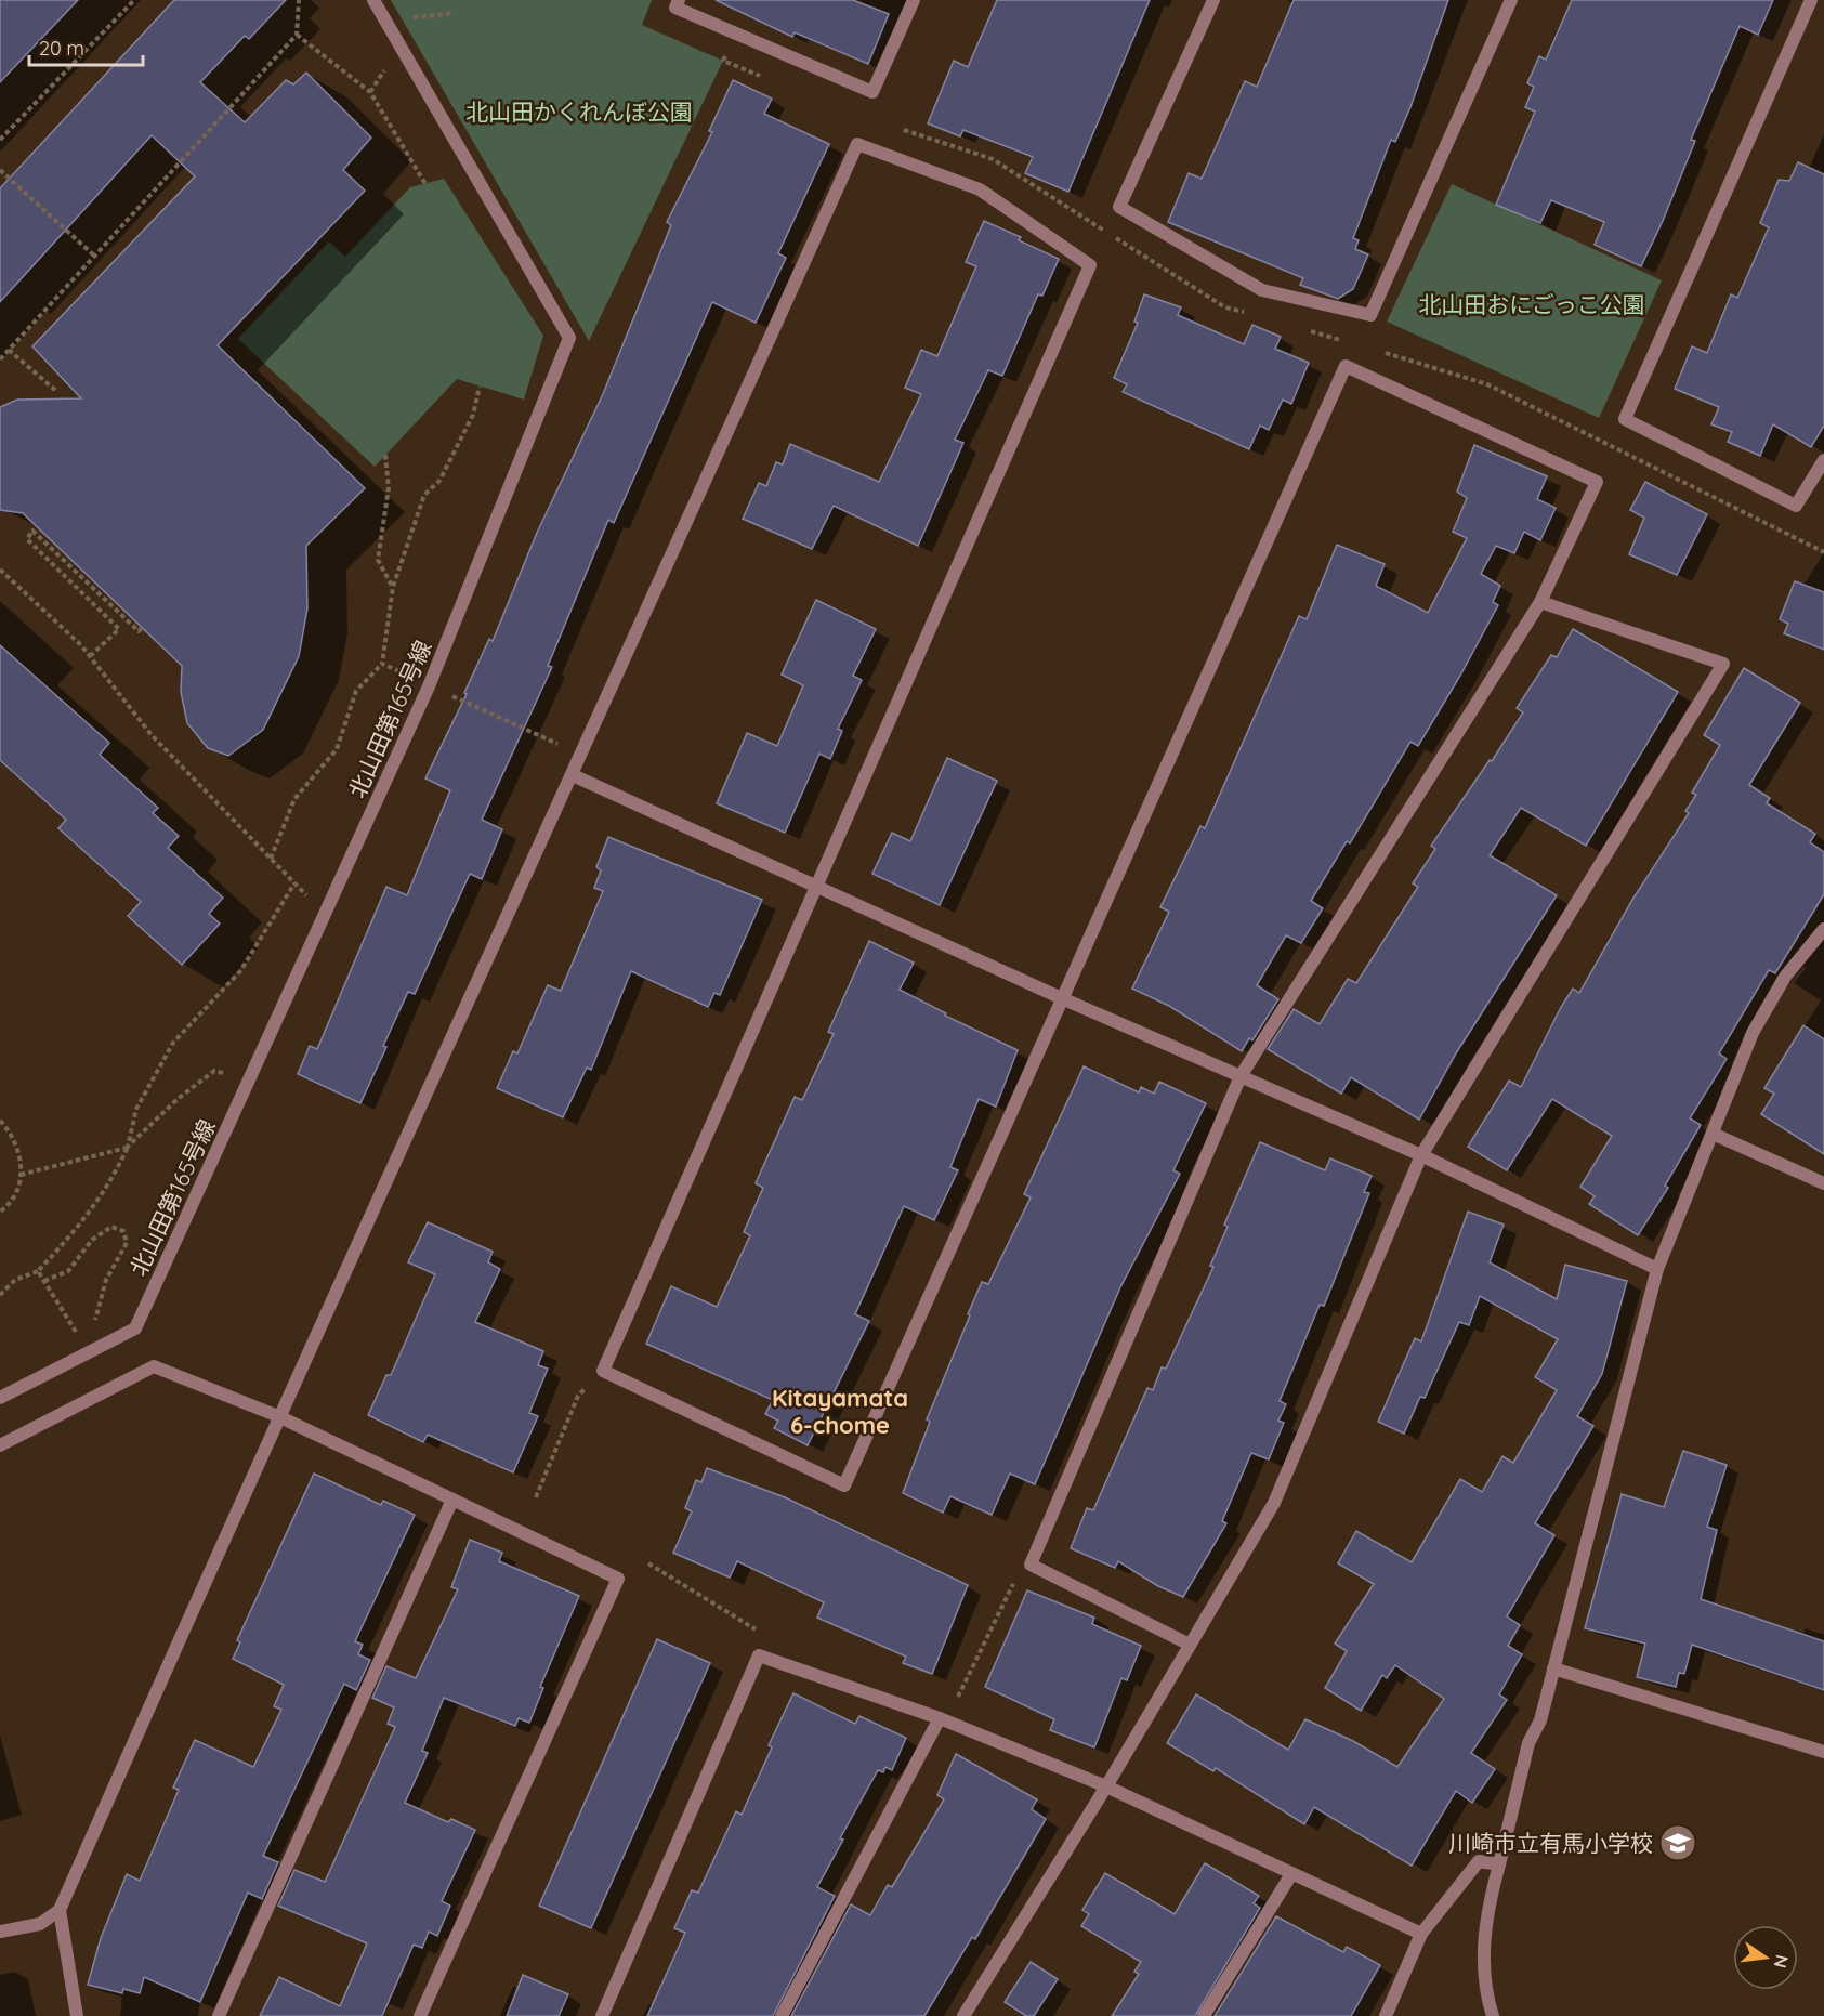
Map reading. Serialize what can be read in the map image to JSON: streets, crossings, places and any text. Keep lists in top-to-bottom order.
{
  "streets": {
    "street": ["北山田第165号線"]
  },
  "districts": ["Kitayamata 6-chome"],
  "parks": ["北山田かくれんぼ公園", "北山田おにごっこ公園"],
  "places": {
    "school or university": ["川崎市立有馬小学校"]
  },
  "scale_bar": "20 m",
  "north": "right"
}
